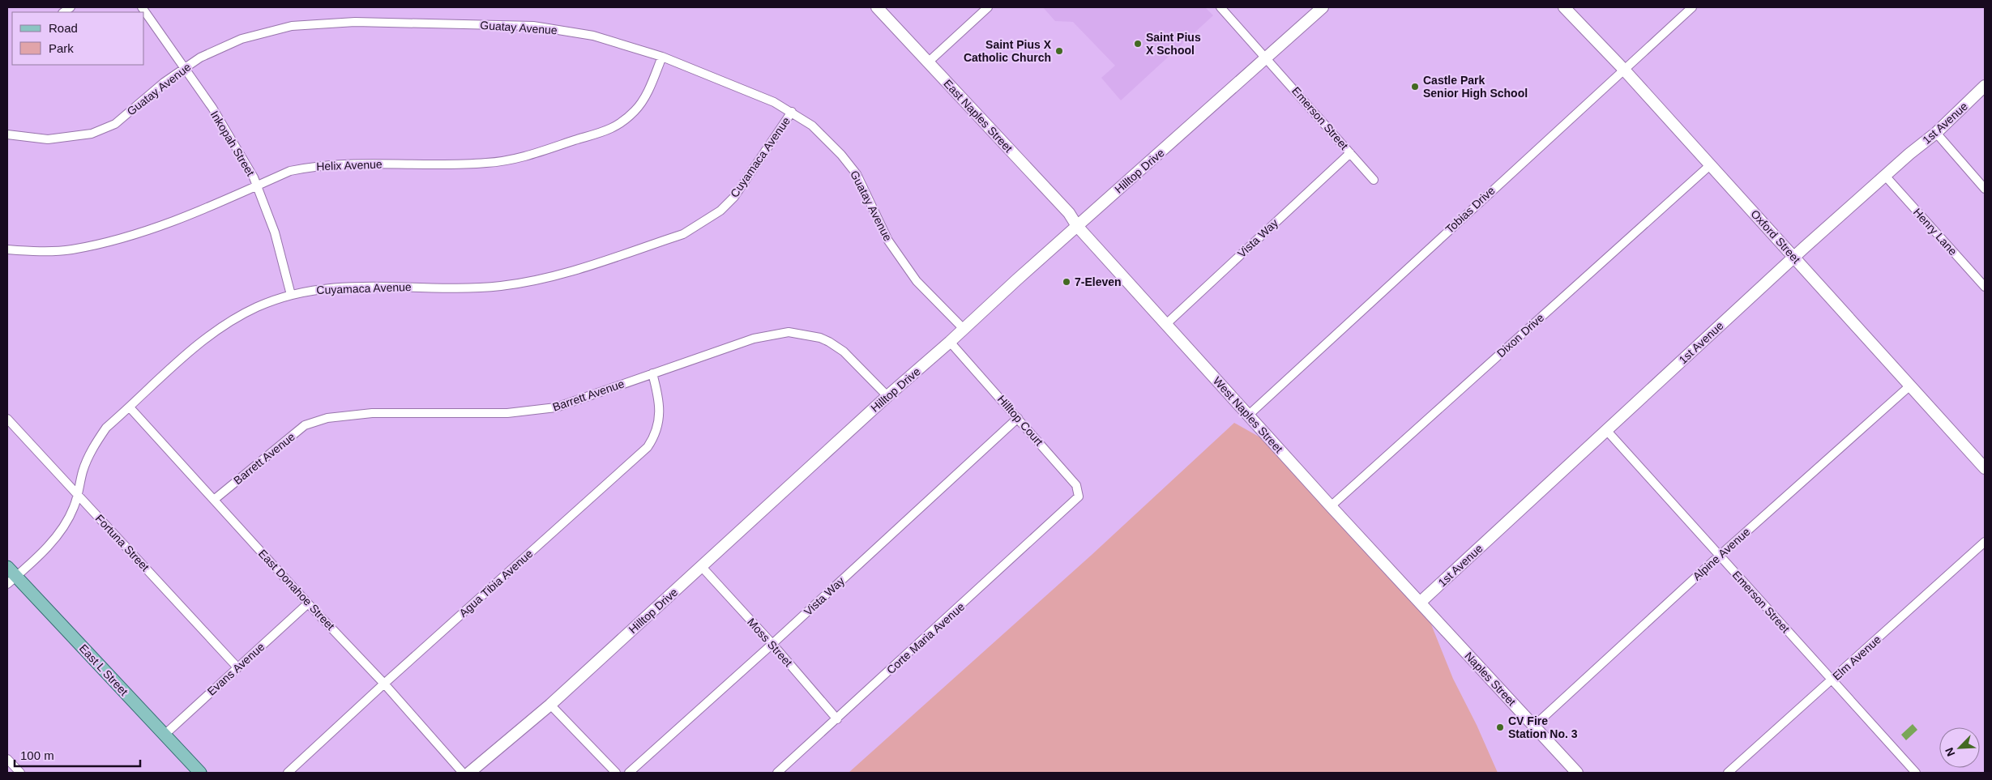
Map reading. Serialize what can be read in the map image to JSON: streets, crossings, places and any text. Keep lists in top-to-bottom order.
{
  "streets": {
    "main road": ["East L Street"],
    "street": [
      "Guatay Avenue",
      "East Naples Street",
      "Emerson Street",
      "1st Avenue",
      "Inkopah Street",
      "Cuyamaca Avenue",
      "Helix Avenue",
      "Hilltop Drive",
      "Tobias Drive",
      "Henry Lane",
      "Oxford Street",
      "Vista Way",
      "Dixon Drive",
      "Barrett Avenue",
      "West Naples Street",
      "Hilltop Court",
      "Fortuna Street",
      "Alpine Avenue",
      "Agua Tibia Avenue",
      "East Donahoe Street",
      "Corte Maria Avenue",
      "Moss Street",
      "Elm Avenue",
      "Evans Avenue",
      "Naples Street"
    ]
  },
  "crossings": [
    ["Guatay Avenue", "Inkopah Street"],
    ["Guatay Avenue", "Cuyamaca Avenue"],
    ["Guatay Avenue", "Helix Avenue"],
    ["Guatay Avenue", "Hilltop Drive"],
    ["East Naples Street", "Hilltop Drive"],
    ["East Naples Street", "West Naples Street"],
    ["Emerson Street", "1st Avenue"],
    ["Emerson Street", "Hilltop Drive"],
    ["Emerson Street", "Vista Way"],
    ["Emerson Street", "Alpine Avenue"],
    ["Emerson Street", "Elm Avenue"],
    ["1st Avenue", "Henry Lane"],
    ["1st Avenue", "Oxford Street"],
    ["1st Avenue", "West Naples Street"],
    ["1st Avenue", "Naples Street"],
    ["Inkopah Street", "Cuyamaca Avenue"],
    ["Inkopah Street", "Helix Avenue"],
    ["Cuyamaca Avenue", "Fortuna Street"],
    ["Cuyamaca Avenue", "East Donahoe Street"],
    ["Cuyamaca Avenue", "East L Street"],
    ["Hilltop Drive", "Barrett Avenue"],
    ["Hilltop Drive", "West Naples Street"],
    ["Hilltop Drive", "Hilltop Court"],
    ["Hilltop Drive", "Moss Street"],
    ["Tobias Drive", "Oxford Street"],
    ["Tobias Drive", "West Naples Street"],
    ["Oxford Street", "Dixon Drive"],
    ["Oxford Street", "Alpine Avenue"],
    ["Vista Way", "West Naples Street"],
    ["Vista Way", "Hilltop Court"],
    ["Vista Way", "Moss Street"],
    ["Dixon Drive", "West Naples Street"],
    ["Barrett Avenue", "Agua Tibia Avenue"],
    ["Barrett Avenue", "East Donahoe Street"],
    ["West Naples Street", "Naples Street"],
    ["Hilltop Court", "Corte Maria Avenue"],
    ["Fortuna Street", "Evans Avenue"],
    ["Alpine Avenue", "Naples Street"],
    ["Agua Tibia Avenue", "East Donahoe Street"],
    ["East Donahoe Street", "Evans Avenue"],
    ["Corte Maria Avenue", "Moss Street"],
    ["Evans Avenue", "East L Street"]
  ],
  "places": [
    "Saint Pius X School",
    "Saint Pius X Catholic Church",
    "Castle Park Senior High School",
    "7-Eleven",
    "CV Fire Station No. 3"
  ],
  "legend": ["Road", "Park"],
  "scale_bar": "100 m",
  "north": "bottom left"
}
